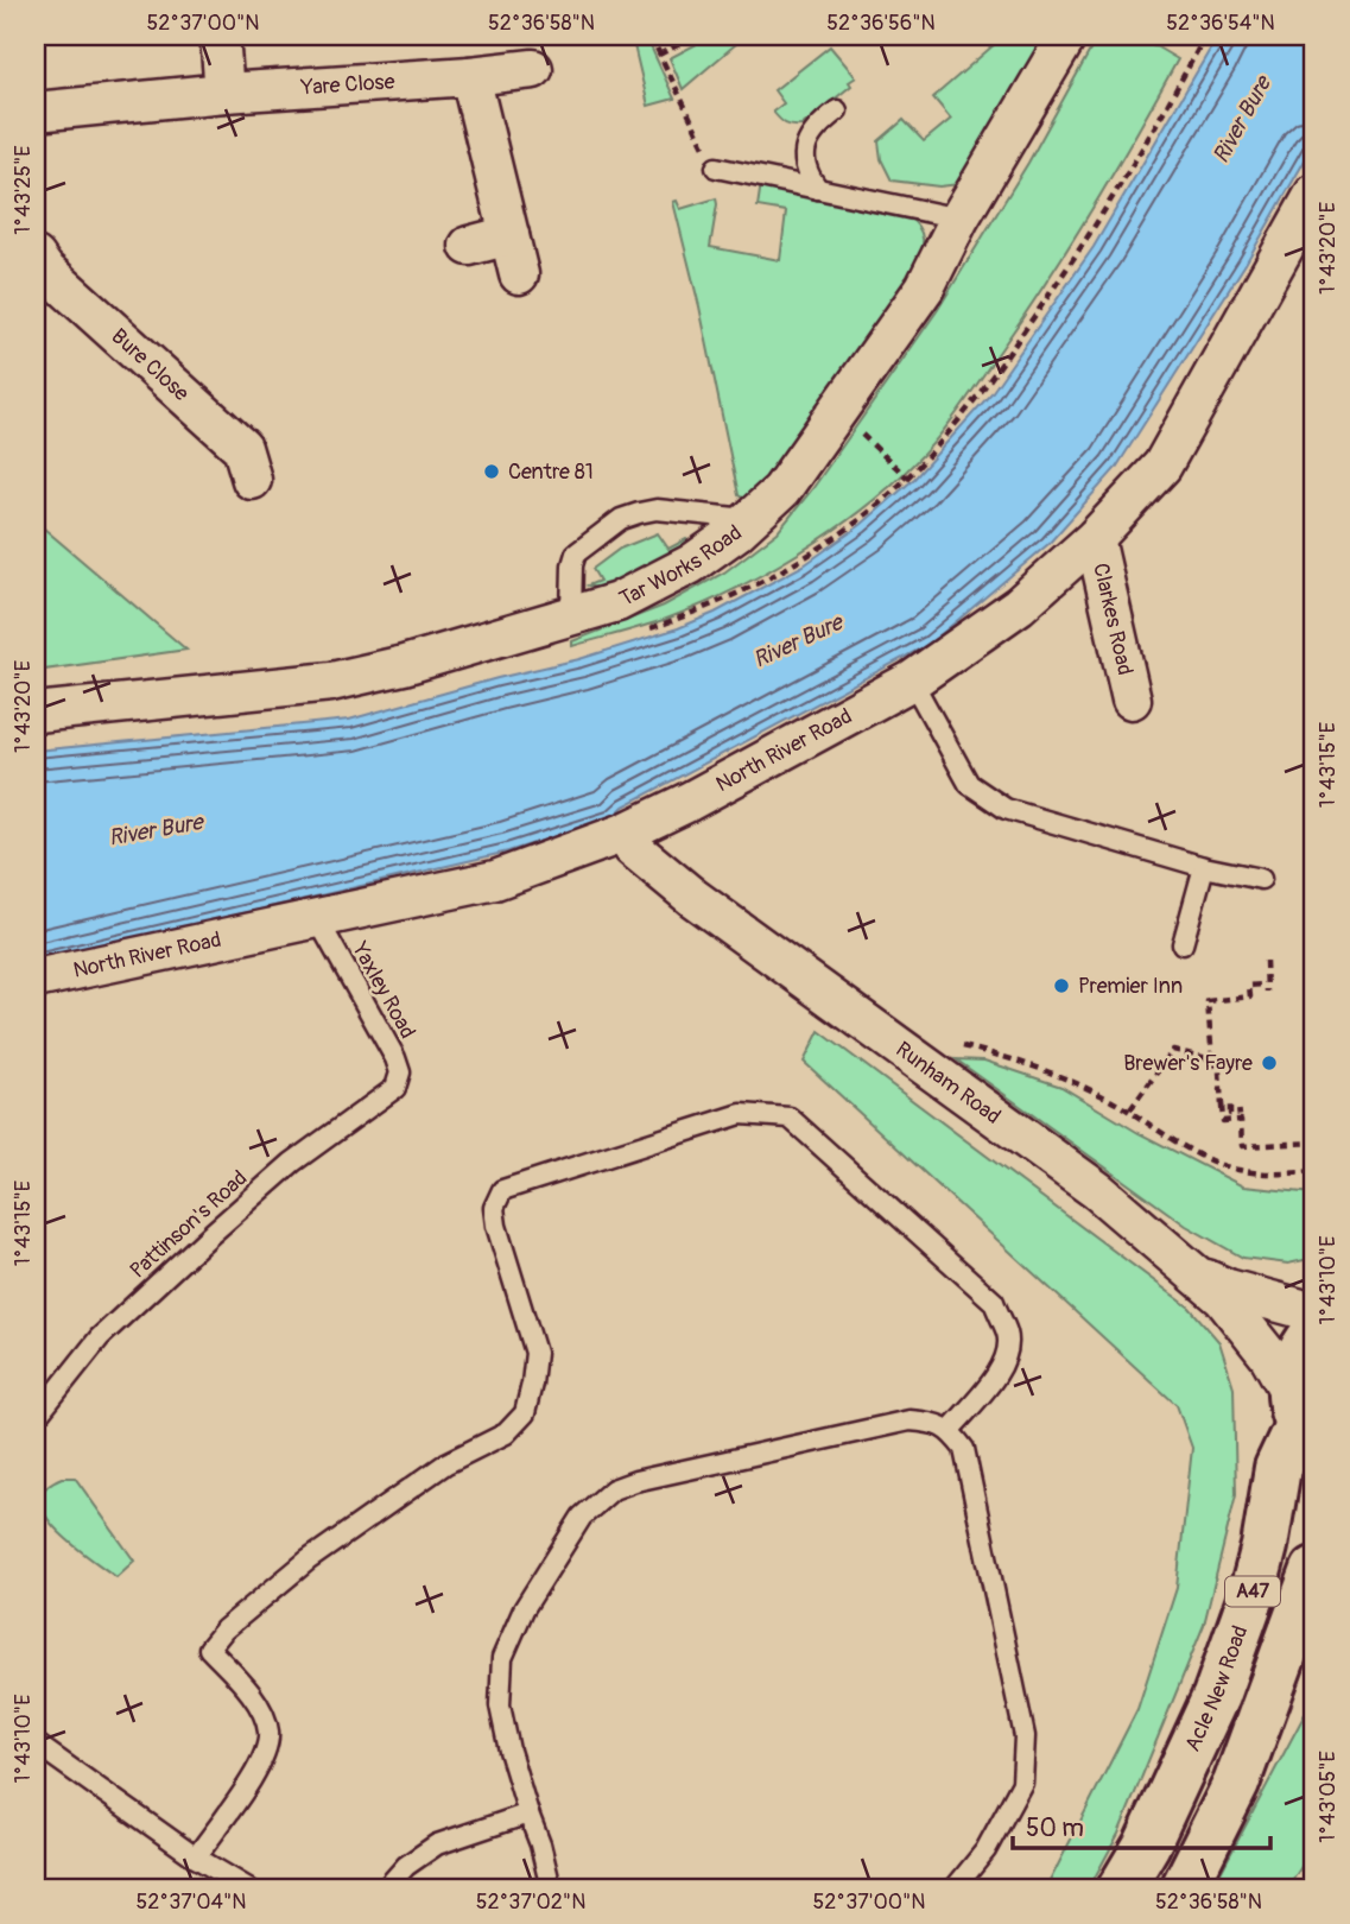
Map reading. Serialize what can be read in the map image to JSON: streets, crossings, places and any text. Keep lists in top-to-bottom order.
{
  "streets": {
    "highway": ["A47", "Acle New Road"],
    "street": [
      "Yare Close",
      "Bure Close",
      "Tar Works Road",
      "Clarkes Road",
      "North River Road",
      "Runham Road"
    ],
    "lane": ["Yaxley Road", "Pattinson's Road"]
  },
  "crossings": [
    ["Clarkes Road", "North River Road"],
    ["North River Road", "Yaxley Road"],
    ["North River Road", "Runham Road"],
    ["Yaxley Road", "Pattinson's Road"],
    ["Runham Road", "Acle New Road"]
  ],
  "water": ["River Bure"],
  "places": ["Centre 81", "Premier Inn", "Brewer's Fayre"],
  "scale_bar": "50 m",
  "coordinates": [
    "52°37'00\"N",
    "52°36'58\"N",
    "52°36'56\"N",
    "52°36'54\"N",
    "1°43'25\"E",
    "1°43'20\"E",
    "1°43'15\"E",
    "1°43'10\"E",
    "1°43'05\"E",
    "52°37'04\"N",
    "52°37'02\"N"
  ]
}
